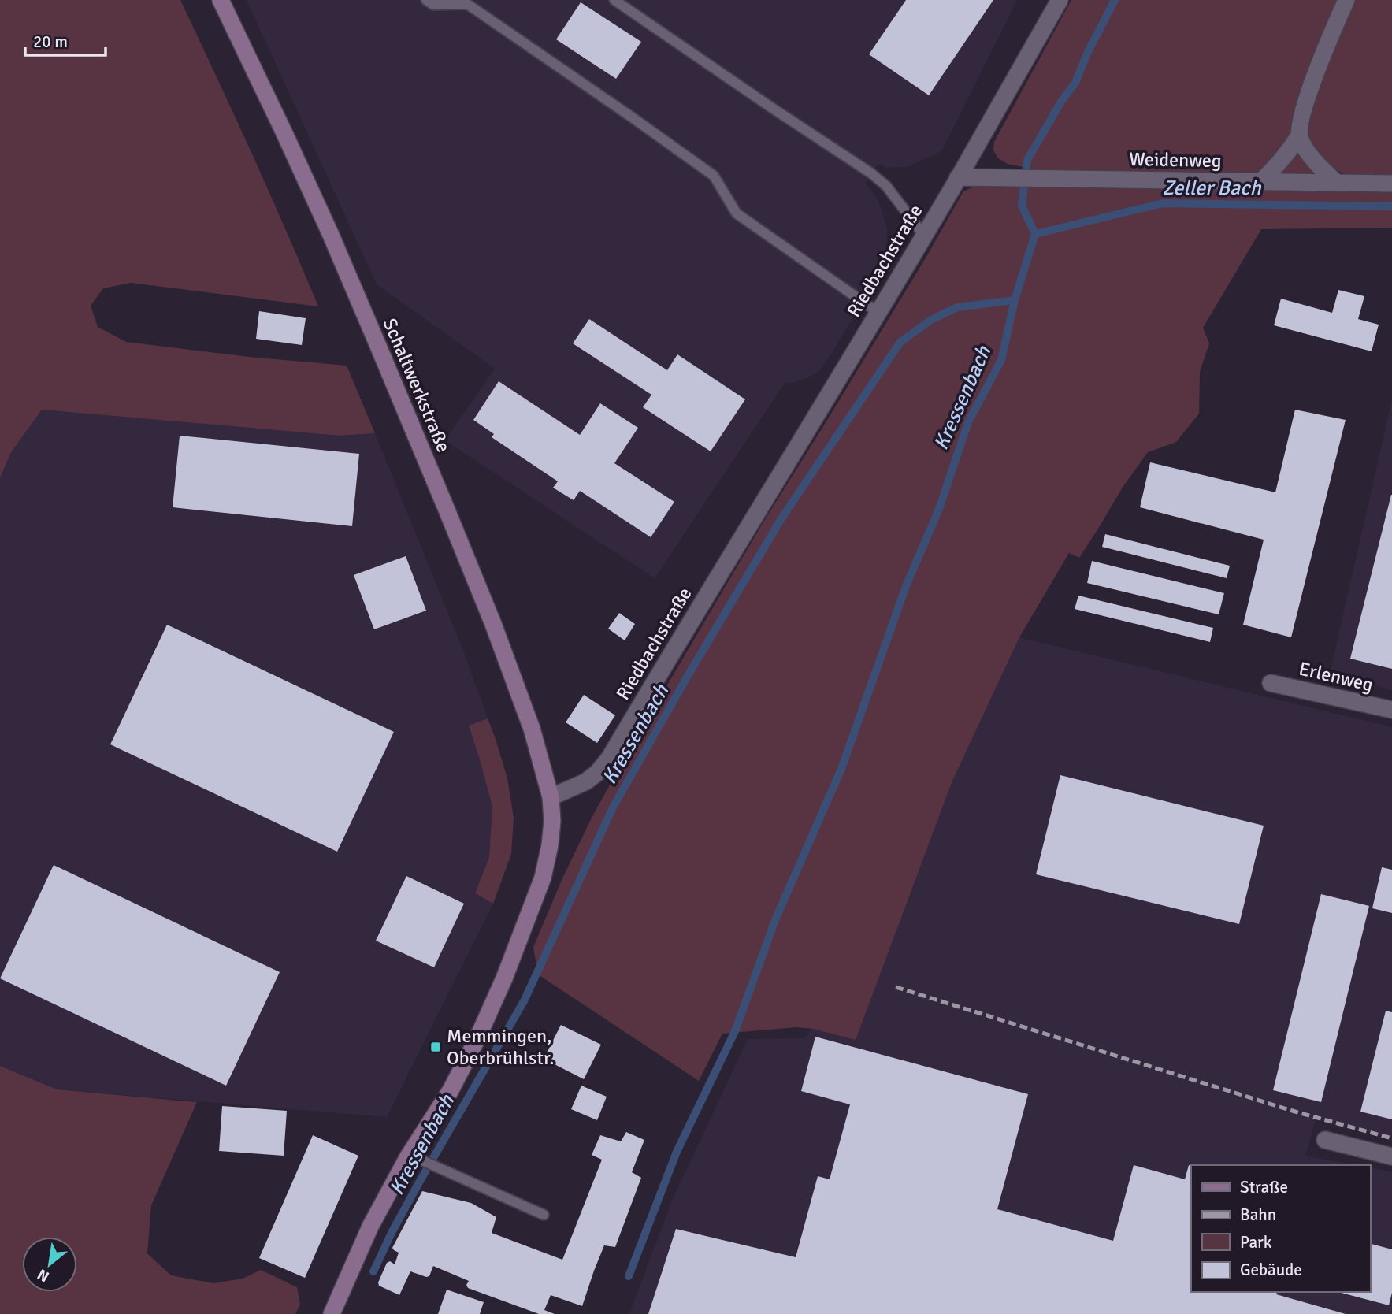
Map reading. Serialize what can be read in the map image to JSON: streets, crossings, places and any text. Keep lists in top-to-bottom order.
{
  "streets": {
    "street": [
      "Weidenweg",
      "Riedbachstraße",
      "Schaltwerkstraße",
      "Erlenweg"
    ]
  },
  "crossings": [
    ["Weidenweg", "Riedbachstraße"],
    ["Riedbachstraße", "Schaltwerkstraße"]
  ],
  "water": ["Zeller Bach", "Kressenbach"],
  "places": {
    "transit": ["Memmingen, Oberbrühlstr."]
  },
  "legend": [
    "Straße",
    "Bahn",
    "Park",
    "Gebäude"
  ],
  "scale_bar": "20 m",
  "north": "bottom left"
}
